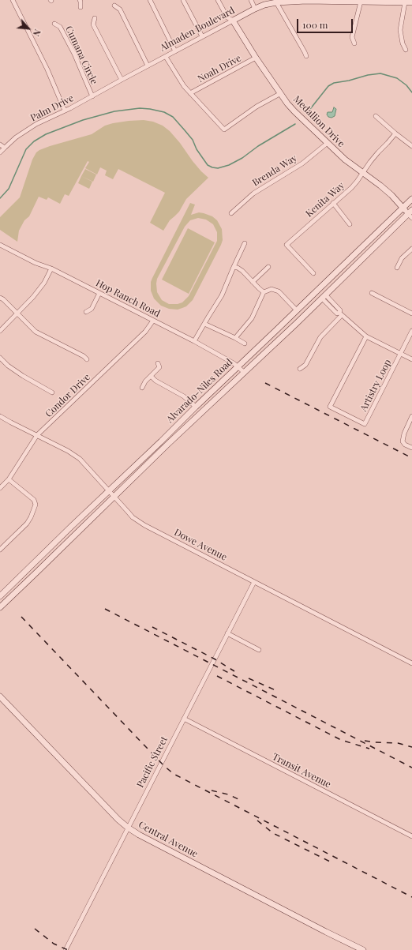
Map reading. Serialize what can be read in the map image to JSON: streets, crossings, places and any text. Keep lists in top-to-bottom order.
{
  "streets": {
    "main road": [
      "Almaden Boulevard",
      "Medallion Drive",
      "Alvarado-Niles Road",
      "Central Avenue"
    ],
    "street": [
      "Cumana Circle",
      "Noah Drive",
      "Palm Drive",
      "Brenda Way",
      "Kenita Way",
      "Hop Ranch Road",
      "Artistry Loop",
      "Condor Drive",
      "Dowe Avenue",
      "Pacific Street",
      "Transit Avenue"
    ]
  },
  "crossings": [
    ["Almaden Boulevard", "Palm Drive"],
    ["Almaden Boulevard", "Medallion Drive"],
    ["Cumana Circle", "Palm Drive"],
    ["Noah Drive", "Medallion Drive"],
    ["Medallion Drive", "Brenda Way"],
    ["Medallion Drive", "Kenita Way"],
    ["Medallion Drive", "Alvarado-Niles Road"],
    ["Hop Ranch Road", "Alvarado-Niles Road"],
    ["Hop Ranch Road", "Condor Drive"],
    ["Alvarado-Niles Road", "Dowe Avenue"],
    ["Condor Drive", "Dowe Avenue"],
    ["Dowe Avenue", "Pacific Street"],
    ["Pacific Street", "Transit Avenue"],
    ["Pacific Street", "Central Avenue"]
  ],
  "scale_bar": "100 m",
  "north": "bottom right"
}
